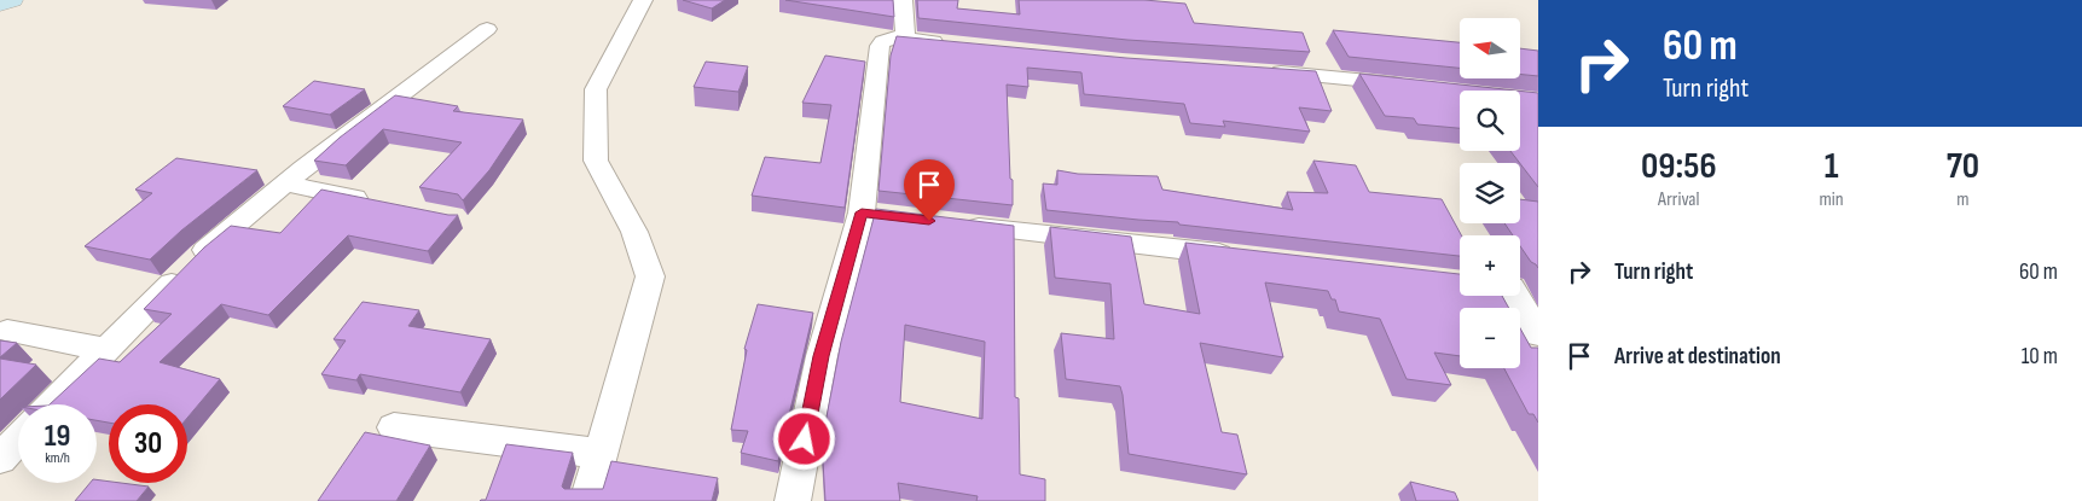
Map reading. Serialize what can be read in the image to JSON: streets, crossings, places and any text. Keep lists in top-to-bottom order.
{
  "north": "left",
  "page": {
    "turn": ["60 m", "Turn right"],
    "map_buttons": ["+", "−"],
    "eta": [
      "09:56",
      "Arrival",
      "1",
      "min",
      "70",
      "m"
    ],
    "list": [
      {
        "name": "Turn right",
        "value": "60 m"
      },
      {
        "name": "Arrive at destination",
        "value": "10 m"
      }
    ],
    "speed": "19 km/h",
    "limit": "30"
  }
}
